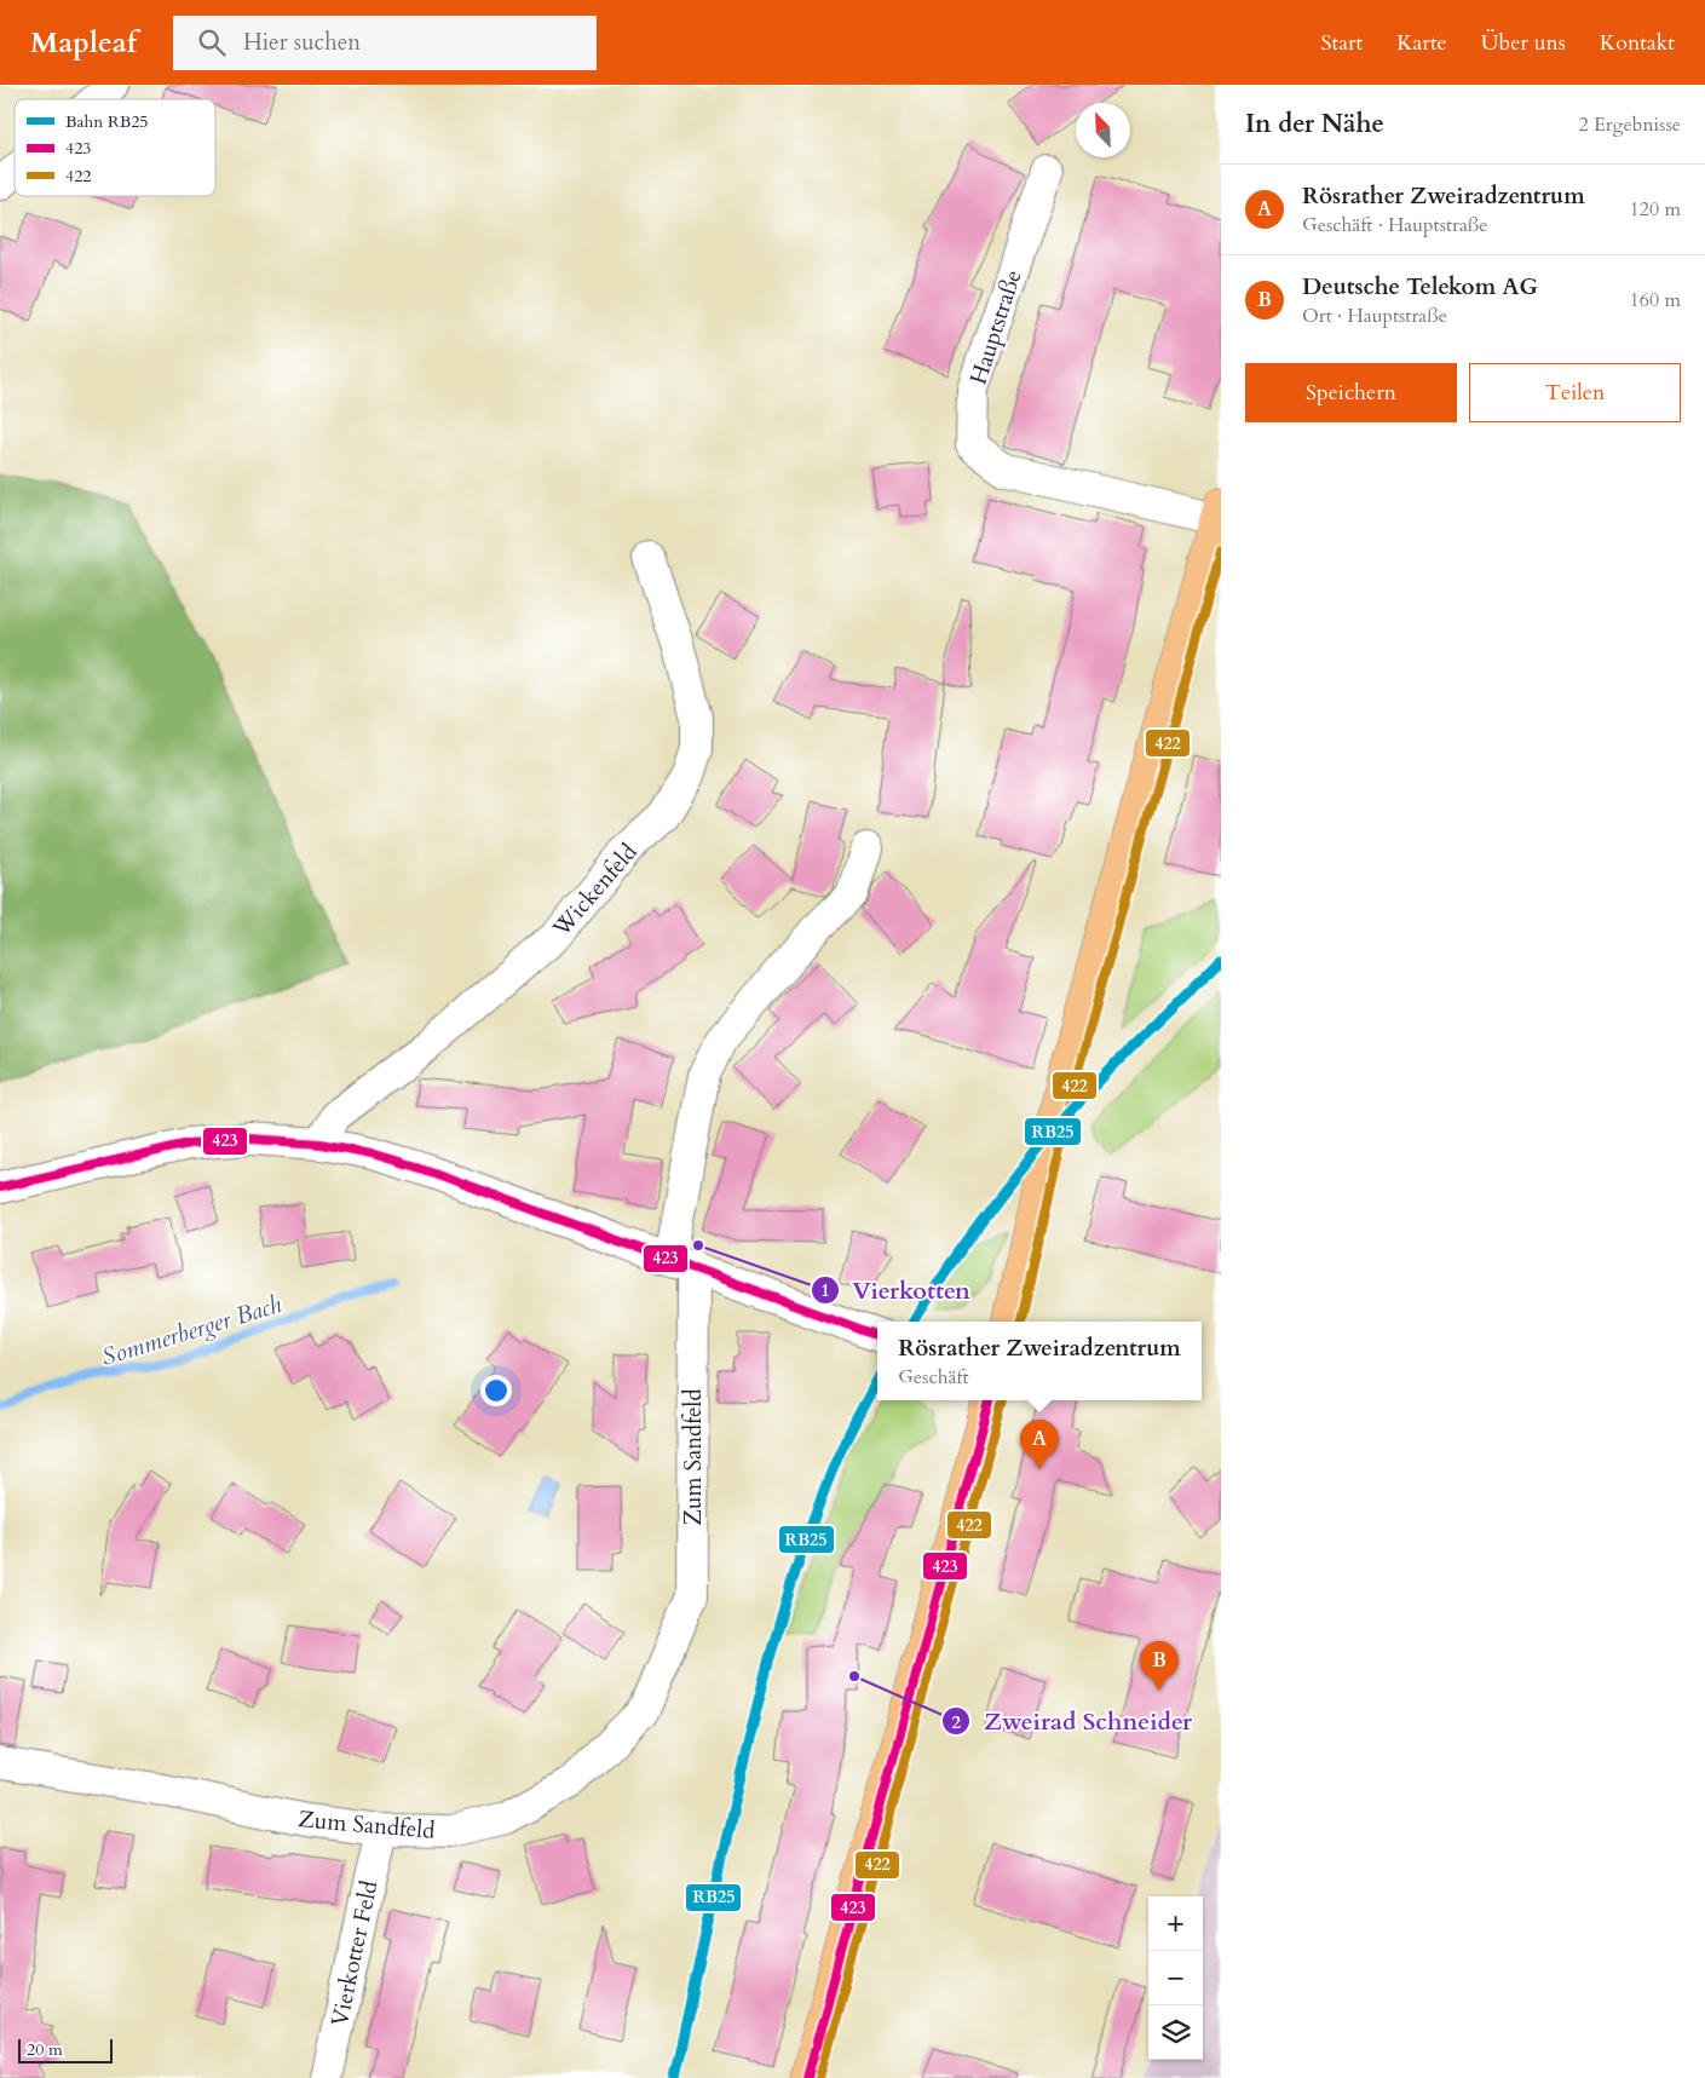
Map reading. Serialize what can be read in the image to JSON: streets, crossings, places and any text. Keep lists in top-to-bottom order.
{
  "streets": {
    "main road": ["Hauptstraße"],
    "street": ["Wickenfeld", "Zum Sandfeld", "Vierkotter Feld"]
  },
  "crossings": [
    ["Zum Sandfeld", "Vierkotter Feld"]
  ],
  "water": ["Sommerberger Bach"],
  "places": ["Vierkotten", "Zweirad Schneider"],
  "lines": ["transit line 422", "rail line RB25", "transit line 423"],
  "legend": ["Bahn RB25", "423", "422"],
  "scale_bar": "20 m",
  "north": "top left",
  "page": {
    "header": "Mapleaf",
    "search": "Hier suchen",
    "nav": [
      "Start",
      "Karte",
      "Über uns",
      "Kontakt"
    ],
    "heading": ["In der Nähe", "2 Ergebnisse"],
    "list": [
      {
        "mark": "A",
        "name": "Rösrather Zweiradzentrum",
        "note": "Geschäft · Hauptstraße",
        "value": "120 m"
      },
      {
        "mark": "B",
        "name": "Deutsche Telekom AG",
        "note": "Ort · Hauptstraße",
        "value": "160 m"
      }
    ],
    "buttons": ["Speichern", "Teilen"],
    "popup": ["Rösrather Zweiradzentrum", "Geschäft"],
    "pins": ["A", "B"],
    "map_buttons": ["+", "−"],
    "scale": "20 m"
  }
}
